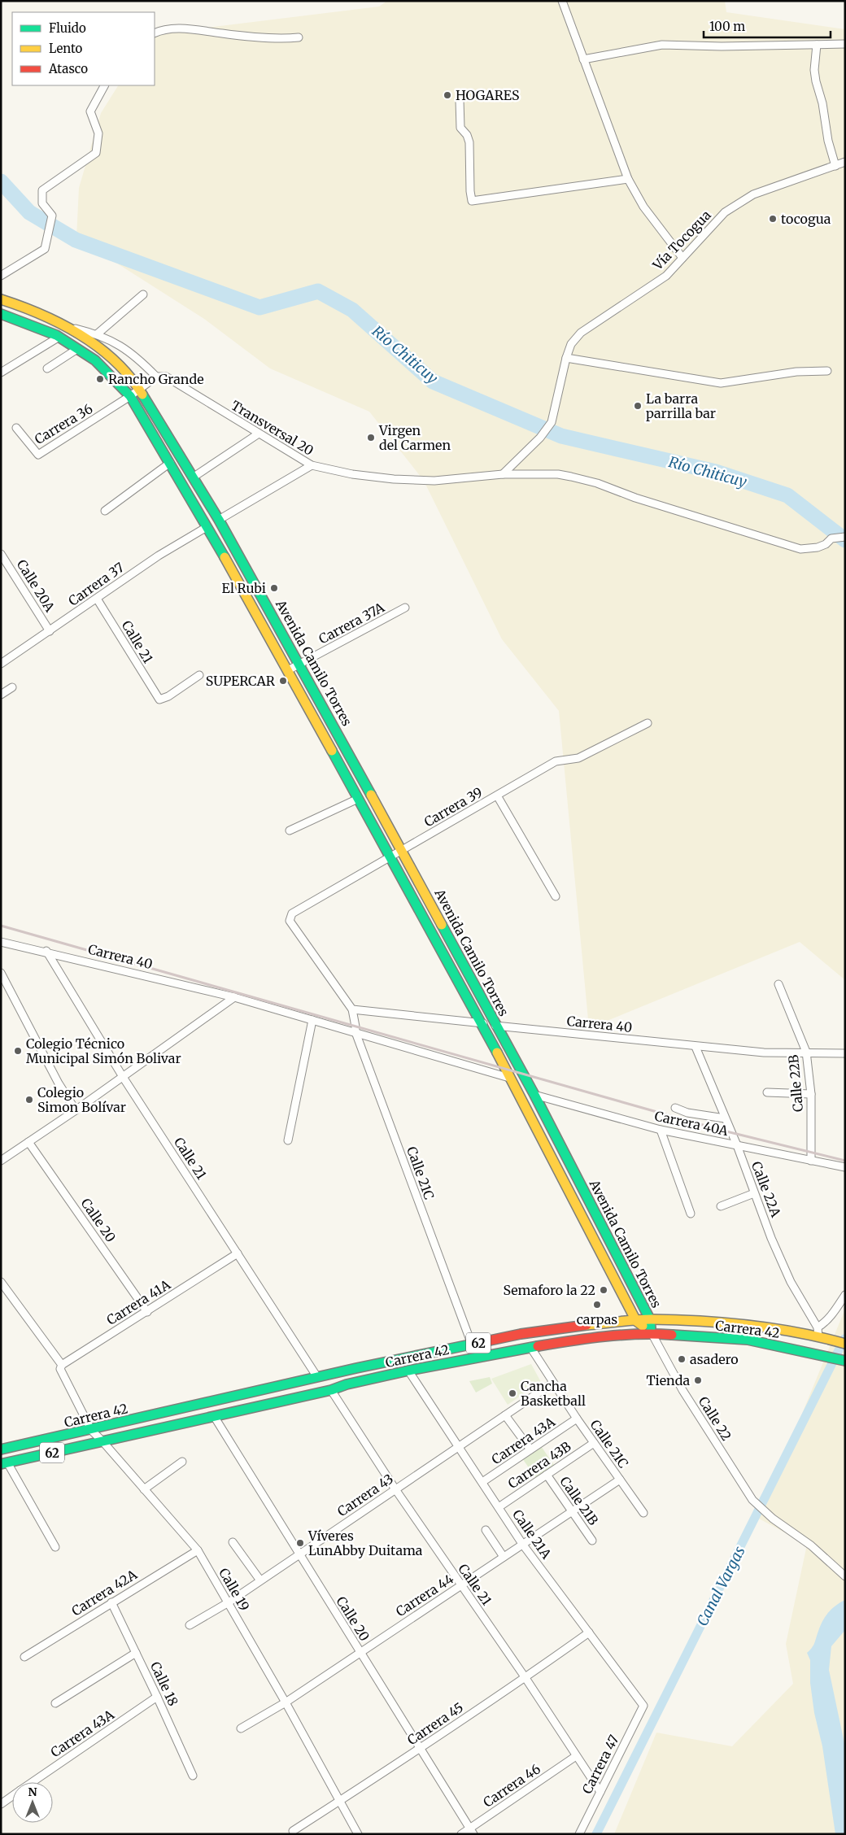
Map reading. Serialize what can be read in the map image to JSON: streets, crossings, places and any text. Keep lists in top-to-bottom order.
{
  "streets": {
    "main road": ["Avenida Camilo Torres", "Carrera 42", "62"],
    "street": [
      "Vía Tocogua",
      "Carrera 36",
      "Transversal 20",
      "Carrera 37",
      "Calle 20A",
      "Carrera 37A",
      "Calle 21",
      "Carrera 39",
      "Carrera 40",
      "Calle 22B",
      "Carrera 40A",
      "Calle 21C",
      "Calle 22A",
      "Calle 20",
      "Carrera 41A",
      "Calle 22",
      "Carrera 43A",
      "Carrera 43B",
      "Carrera 43",
      "Calle 21B",
      "Calle 21A",
      "Calle 19",
      "Carrera 42A",
      "Carrera 44",
      "Calle 18",
      "Carrera 45",
      "Carrera 47",
      "Carrera 46"
    ]
  },
  "crossings": [
    ["Vía Tocogua", "Transversal 20"],
    ["Carrera 36", "Avenida Camilo Torres"],
    ["Transversal 20", "Avenida Camilo Torres"],
    ["Carrera 37", "Calle 20A"],
    ["Carrera 37", "Calle 21"],
    ["Carrera 37", "Avenida Camilo Torres"],
    ["Carrera 37A", "Avenida Camilo Torres"],
    ["Calle 21", "Carrera 40"],
    ["Calle 21", "Carrera 41A"],
    ["Calle 21", "Carrera 42"],
    ["Calle 21", "Carrera 43"],
    ["Calle 21", "Carrera 44"],
    ["Calle 21", "Carrera 45"],
    ["Calle 21", "Carrera 47"],
    ["Calle 21", "Carrera 46"],
    ["Avenida Camilo Torres", "Carrera 39"],
    ["Avenida Camilo Torres", "Carrera 40"],
    ["Avenida Camilo Torres", "Carrera 40A"],
    ["Avenida Camilo Torres", "Carrera 42"],
    ["Avenida Camilo Torres", "Calle 22"],
    ["Carrera 39", "Carrera 40"],
    ["Carrera 39", "Calle 21C"],
    ["Carrera 40", "Calle 22B"],
    ["Carrera 40", "Calle 21C"],
    ["Carrera 40", "Calle 22A"],
    ["Calle 22B", "Carrera 40A"],
    ["Carrera 40A", "Calle 22A"],
    ["Calle 21C", "Carrera 42"],
    ["Calle 21C", "Carrera 43A"],
    ["Calle 21C", "Carrera 43B"],
    ["Calle 21C", "Carrera 43"],
    ["Calle 21C", "Carrera 44"],
    ["Calle 22A", "Carrera 42"],
    ["Calle 20", "Carrera 41A"],
    ["Calle 20", "Carrera 42"],
    ["Calle 20", "Carrera 43"],
    ["Calle 20", "Carrera 44"],
    ["Calle 20", "Carrera 45"],
    ["Calle 20", "Carrera 46"],
    ["Carrera 41A", "Calle 19"],
    ["Carrera 42", "Calle 22"],
    ["Carrera 42", "Calle 21A"],
    ["Carrera 42", "Calle 19"],
    ["Carrera 43A", "Calle 21A"],
    ["Carrera 43A", "Calle 18"],
    ["Carrera 43B", "Calle 21B"],
    ["Carrera 43B", "Calle 21A"],
    ["Carrera 43", "Calle 21A"],
    ["Carrera 43", "Calle 19"],
    ["Calle 21B", "Carrera 44"],
    ["Calle 21A", "Carrera 44"],
    ["Calle 21A", "Carrera 45"],
    ["Calle 21A", "Carrera 47"],
    ["Calle 19", "Carrera 42A"],
    ["Calle 19", "Carrera 44"],
    ["Calle 19", "Carrera 45"],
    ["Carrera 42A", "Calle 18"]
  ],
  "water": ["Río Chiticuy", "Canal Vargas"],
  "places": [
    "HOGARES",
    "tocogua",
    "Rancho Grande",
    "La barra parrilla bar",
    "Virgen del Carmen",
    "El Rubi",
    "SUPERCAR",
    "Colegio Técnico Municipal Simón Bolivar",
    "Colegio Simon Bolívar",
    "Semaforo la 22",
    "carpas",
    "asadero",
    "Tienda",
    "Cancha Basketball",
    "Víveres LunAbby Duitama"
  ],
  "legend": ["Fluido", "Lento", "Atasco"],
  "scale_bar": "100 m",
  "north": "top"
}
